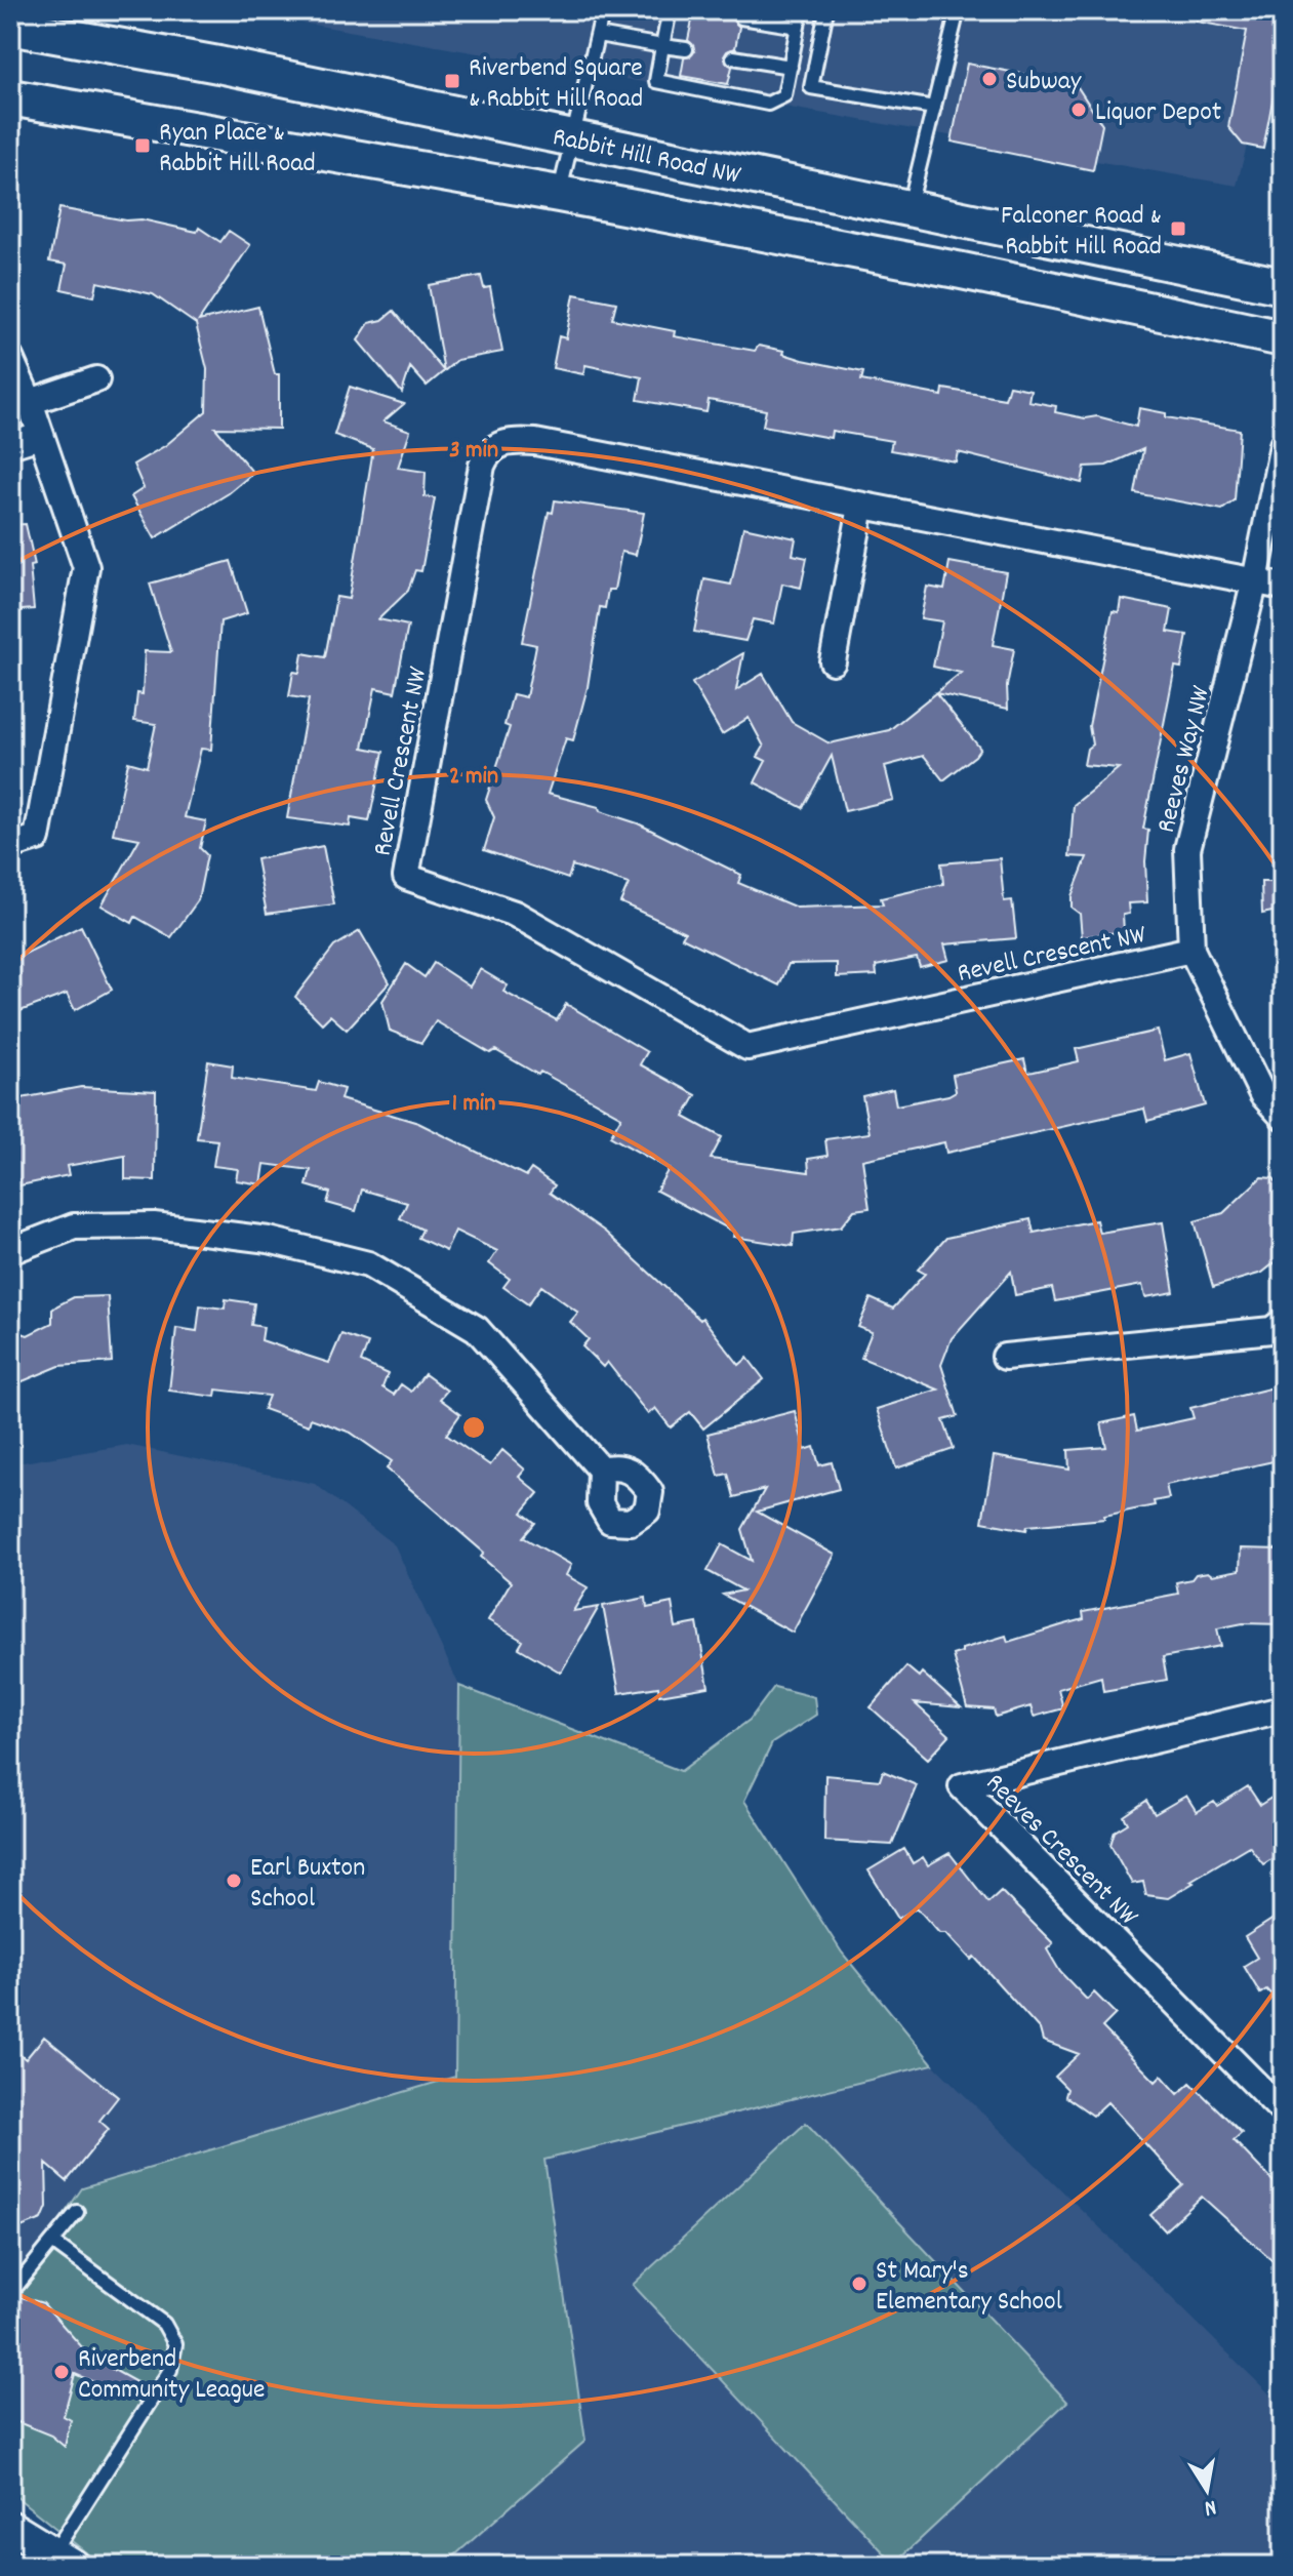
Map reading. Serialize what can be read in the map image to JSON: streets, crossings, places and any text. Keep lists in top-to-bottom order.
{
  "streets": {
    "main road": ["Rabbit Hill Road NW"],
    "street": ["Reeves Way NW", "Revell Crescent NW", "Reeves Crescent NW"]
  },
  "crossings": [
    ["Reeves Way NW", "Revell Crescent NW"]
  ],
  "places": {
    "other": [
      "Subway",
      "Liquor Depot",
      "Earl Buxton School",
      "St Mary's Elementary School",
      "Riverbend Community League"
    ],
    "transit": ["Riverbend Square & Rabbit Hill Road", "Ryan Place & Rabbit Hill Road", "Falconer Road & Rabbit Hill Road"]
  },
  "north": "bottom",
  "rings": ["3 min", "2 min", "1 min"]
}
